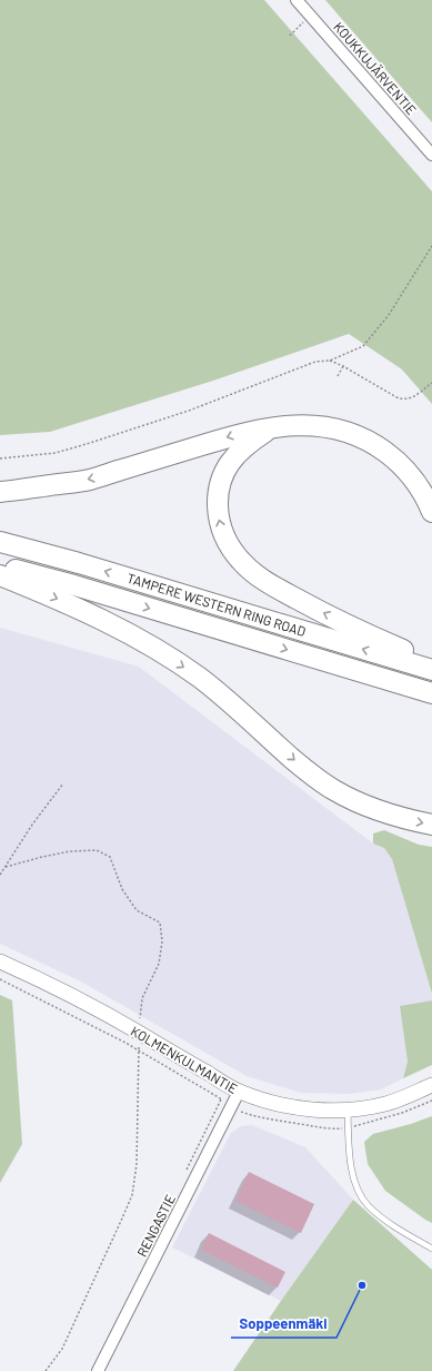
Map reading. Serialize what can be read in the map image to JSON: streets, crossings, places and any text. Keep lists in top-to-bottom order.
{
  "streets": {
    "highway": ["TAMPERE WESTERN RING ROAD"],
    "street": ["KOUKKUJÄRVENTIE", "KOLMENKULMANTIE", "RENGASTIE"]
  },
  "crossings": [
    ["KOLMENKULMANTIE", "RENGASTIE"]
  ],
  "places": ["Soppeenmäki"]
}
